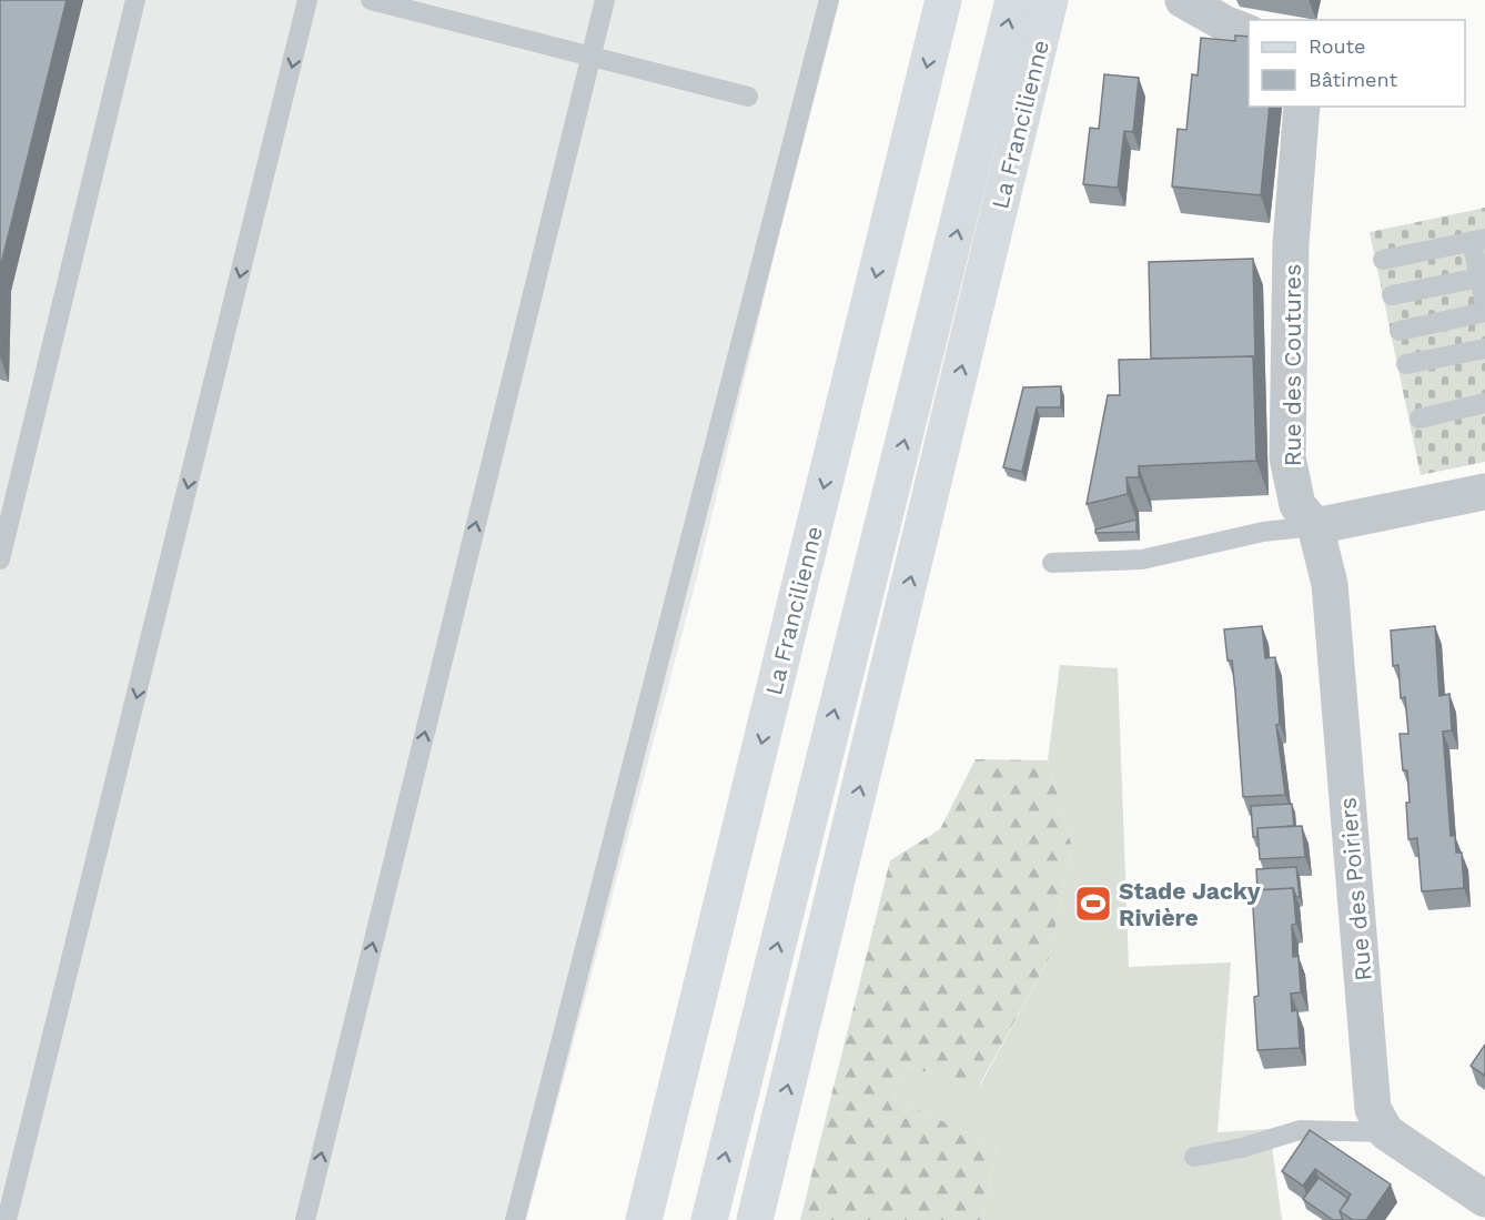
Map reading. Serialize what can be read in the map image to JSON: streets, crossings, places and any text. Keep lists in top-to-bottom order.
{
  "streets": {
    "main road": ["La Francilienne"],
    "street": ["Rue des Coutures", "Rue des Poiriers"]
  },
  "crossings": [
    ["Rue des Coutures", "Rue des Poiriers"]
  ],
  "places": {
    "sports": ["Stade Jacky Rivière"]
  },
  "legend": ["Route", "Bâtiment"]
}
